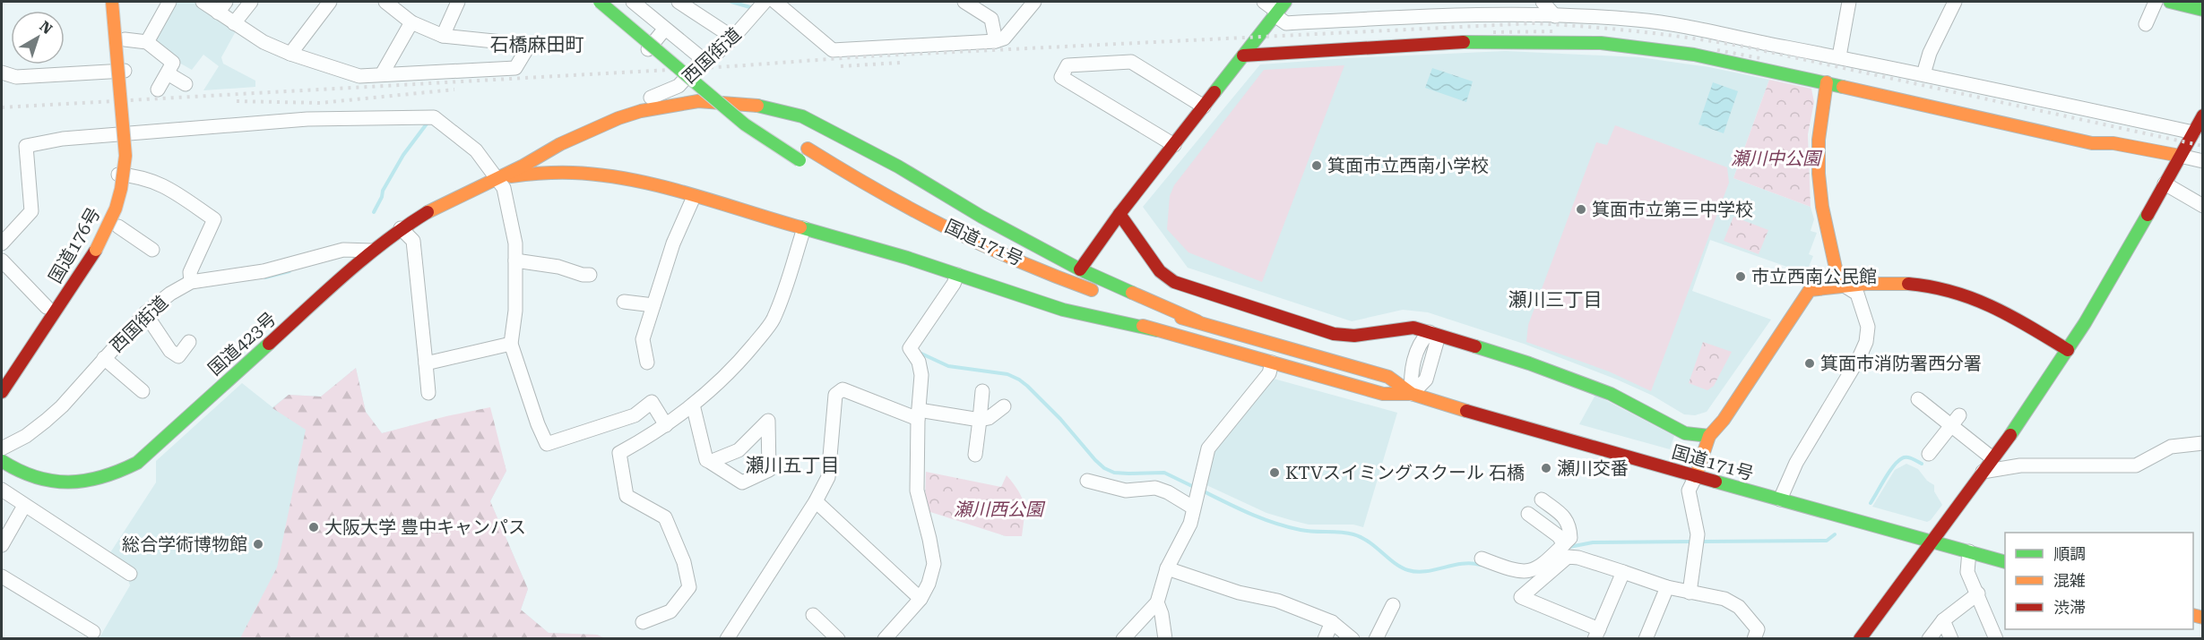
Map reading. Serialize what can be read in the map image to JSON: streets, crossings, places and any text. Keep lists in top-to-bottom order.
{
  "streets": {
    "main road": ["国道171号", "国道176号", "国道423号"],
    "street": ["西国街道"]
  },
  "crossings": [
    ["西国街道", "国道423号"]
  ],
  "districts": ["石橋麻田町", "瀬川三丁目", "瀬川五丁目"],
  "parks": ["瀬川中公園", "瀬川西公園"],
  "places": [
    "箕面市立西南小学校",
    "箕面市立第三中学校",
    "市立西南公民館",
    "箕面市消防署西分署",
    "瀬川交番",
    "KTVスイミングスクール 石橋",
    "大阪大学 豊中キャンパス",
    "総合学術博物館"
  ],
  "legend": ["順調", "混雑", "渋滞"],
  "north": "top right"
}
